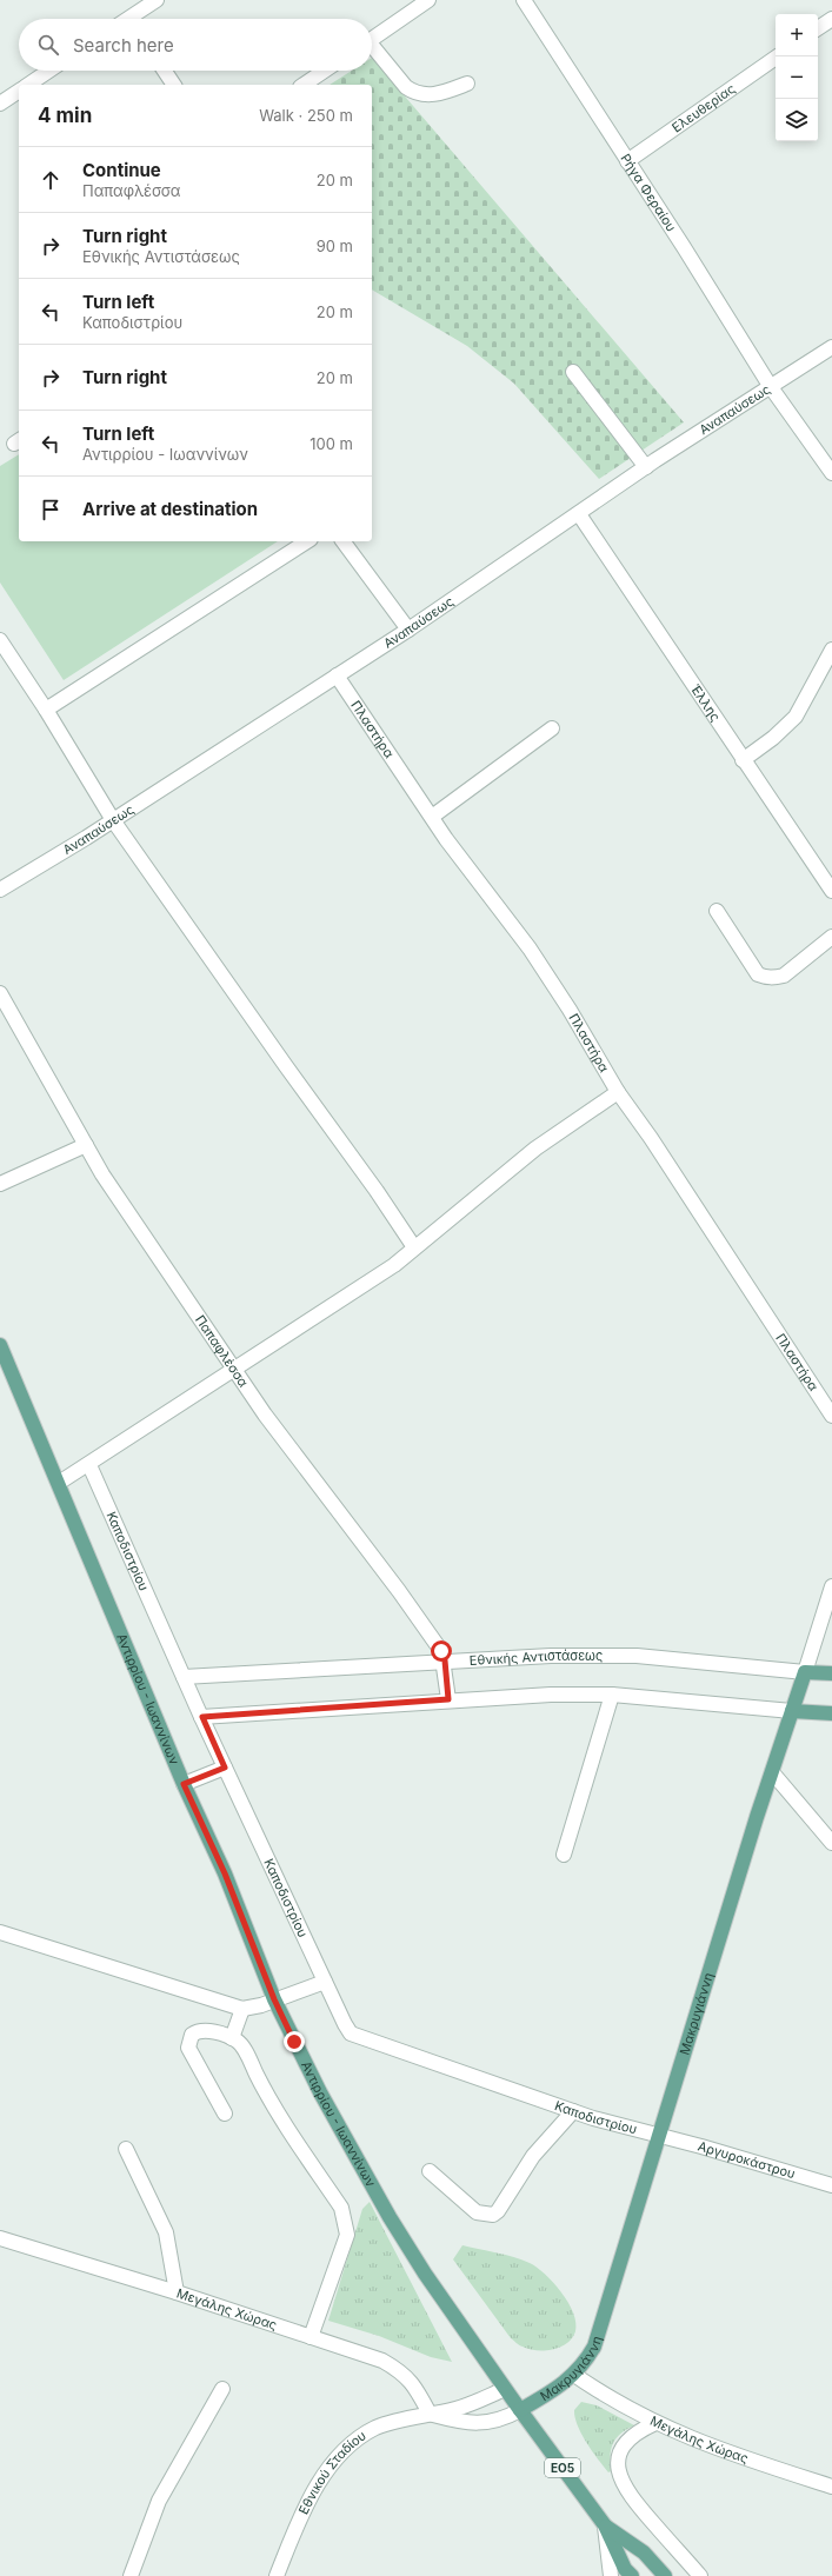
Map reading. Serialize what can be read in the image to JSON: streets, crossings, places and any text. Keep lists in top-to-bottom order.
{
  "streets": {
    "main road": [
      "Εθνικής Αντιστάσεως",
      "Αντιρρίου - Ιωαννίνων",
      "Μακρυγιάννη",
      "ΕΟ5"
    ],
    "street": [
      "Ελευθερίας",
      "Ρήγα Φεραίου",
      "Αναπαύσεως",
      "Έλλης",
      "Πλαστήρα",
      "Παπαφλέσσα",
      "Καποδιστρίου",
      "Αργυροκάστρου",
      "Μεγάλης Χώρας",
      "Εθνικού Σταδίου"
    ]
  },
  "crossings": [
    ["Ελευθερίας", "Ρήγα Φεραίου"],
    ["Ρήγα Φεραίου", "Αναπαύσεως"],
    ["Αναπαύσεως", "Έλλης"],
    ["Αναπαύσεως", "Πλαστήρα"],
    ["Παπαφλέσσα", "Εθνικής Αντιστάσεως"],
    ["Καποδιστρίου", "Εθνικής Αντιστάσεως"],
    ["Καποδιστρίου", "Μακρυγιάννη"],
    ["Καποδιστρίου", "Αργυροκάστρου"],
    ["Εθνικής Αντιστάσεως", "Μακρυγιάννη"],
    ["Αντιρρίου - Ιωαννίνων", "Μακρυγιάννη"],
    ["Αντιρρίου - Ιωαννίνων", "Εθνικού Σταδίου"],
    ["Μακρυγιάννη", "Αργυροκάστρου"],
    ["Μακρυγιάννη", "Μεγάλης Χώρας"],
    ["Μακρυγιάννη", "Εθνικού Σταδίου"],
    ["Μεγάλης Χώρας", "Εθνικού Σταδίου"]
  ],
  "page": {
    "map_buttons": ["+", "−"],
    "search": "Search here",
    "heading": ["4 min", "Walk · 250 m"],
    "list": [
      ["Continue", "Παπαφλέσσα", "20 m"],
      ["Turn right", "Εθνικής Αντιστάσεως", "90 m"],
      ["Turn left", "Καποδιστρίου", "20 m"],
      ["Turn right", "20 m"],
      ["Turn left", "Αντιρρίου - Ιωαννίνων", "100 m"],
      "Arrive at destination"
    ]
  }
}
